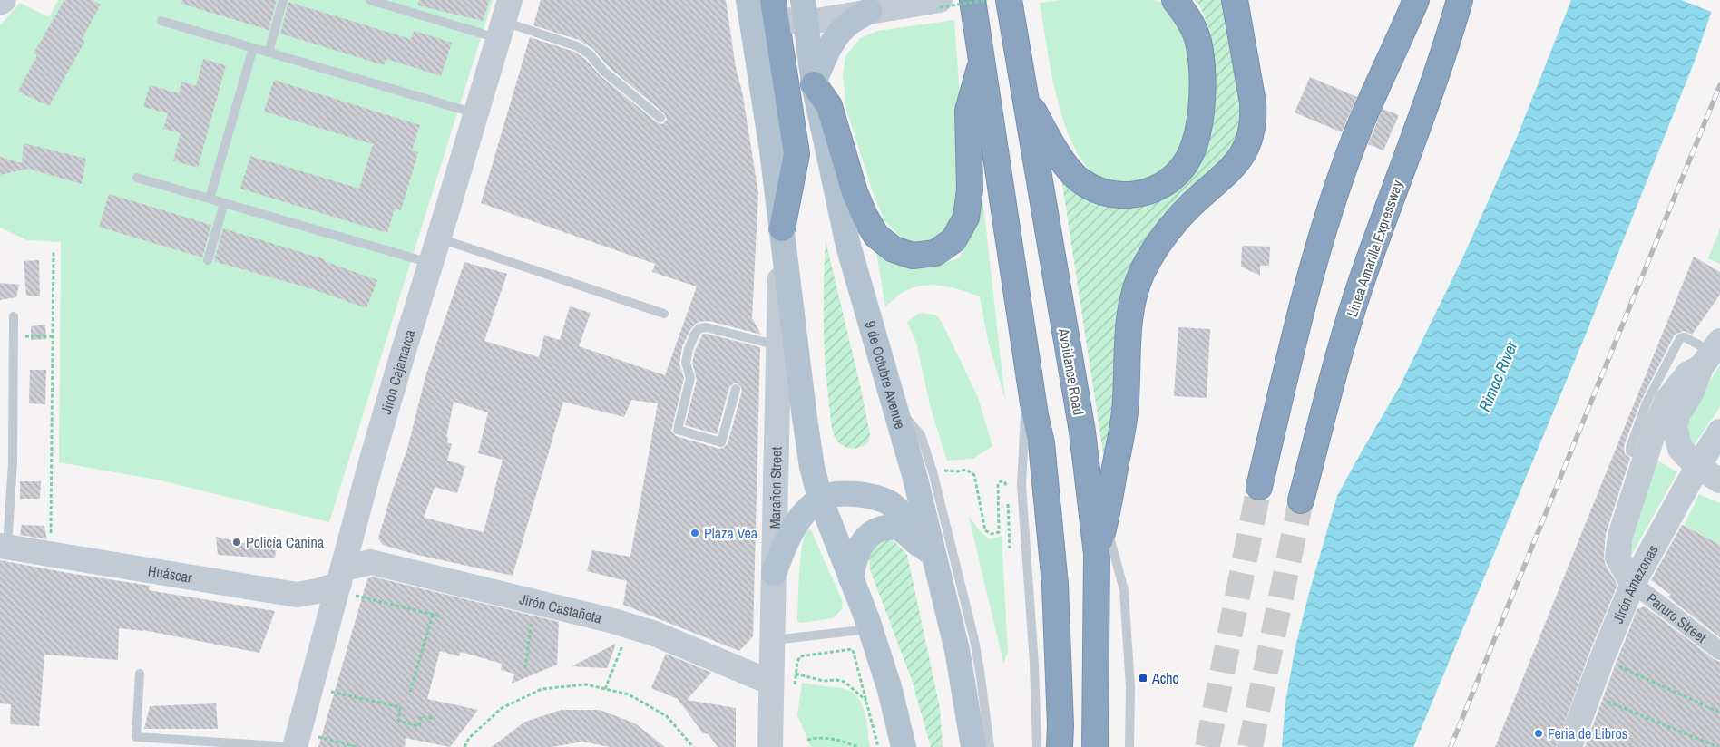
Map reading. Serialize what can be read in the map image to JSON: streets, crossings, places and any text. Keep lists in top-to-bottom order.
{
  "streets": {
    "highway": ["Linea Amarilla Expressway", "Avoidance Road"],
    "main road": ["9 de Octubre Avenue"],
    "street": [
      "Jirón Cajamarca",
      "Marañon Street",
      "Huáscar",
      "Jirón Amazonas",
      "Jirón Castañeta",
      "Paruro Street"
    ]
  },
  "crossings": [
    ["Jirón Cajamarca", "Huáscar"],
    ["Jirón Cajamarca", "Jirón Castañeta"],
    ["Marañon Street", "Jirón Castañeta"],
    ["Huáscar", "Jirón Castañeta"],
    ["Jirón Amazonas", "Paruro Street"]
  ],
  "water": ["Rimac River"],
  "places": {
    "other": ["Plaza Vea", "Policía Canina", "Feria de Libros"],
    "transit": ["Acho"]
  }
}
